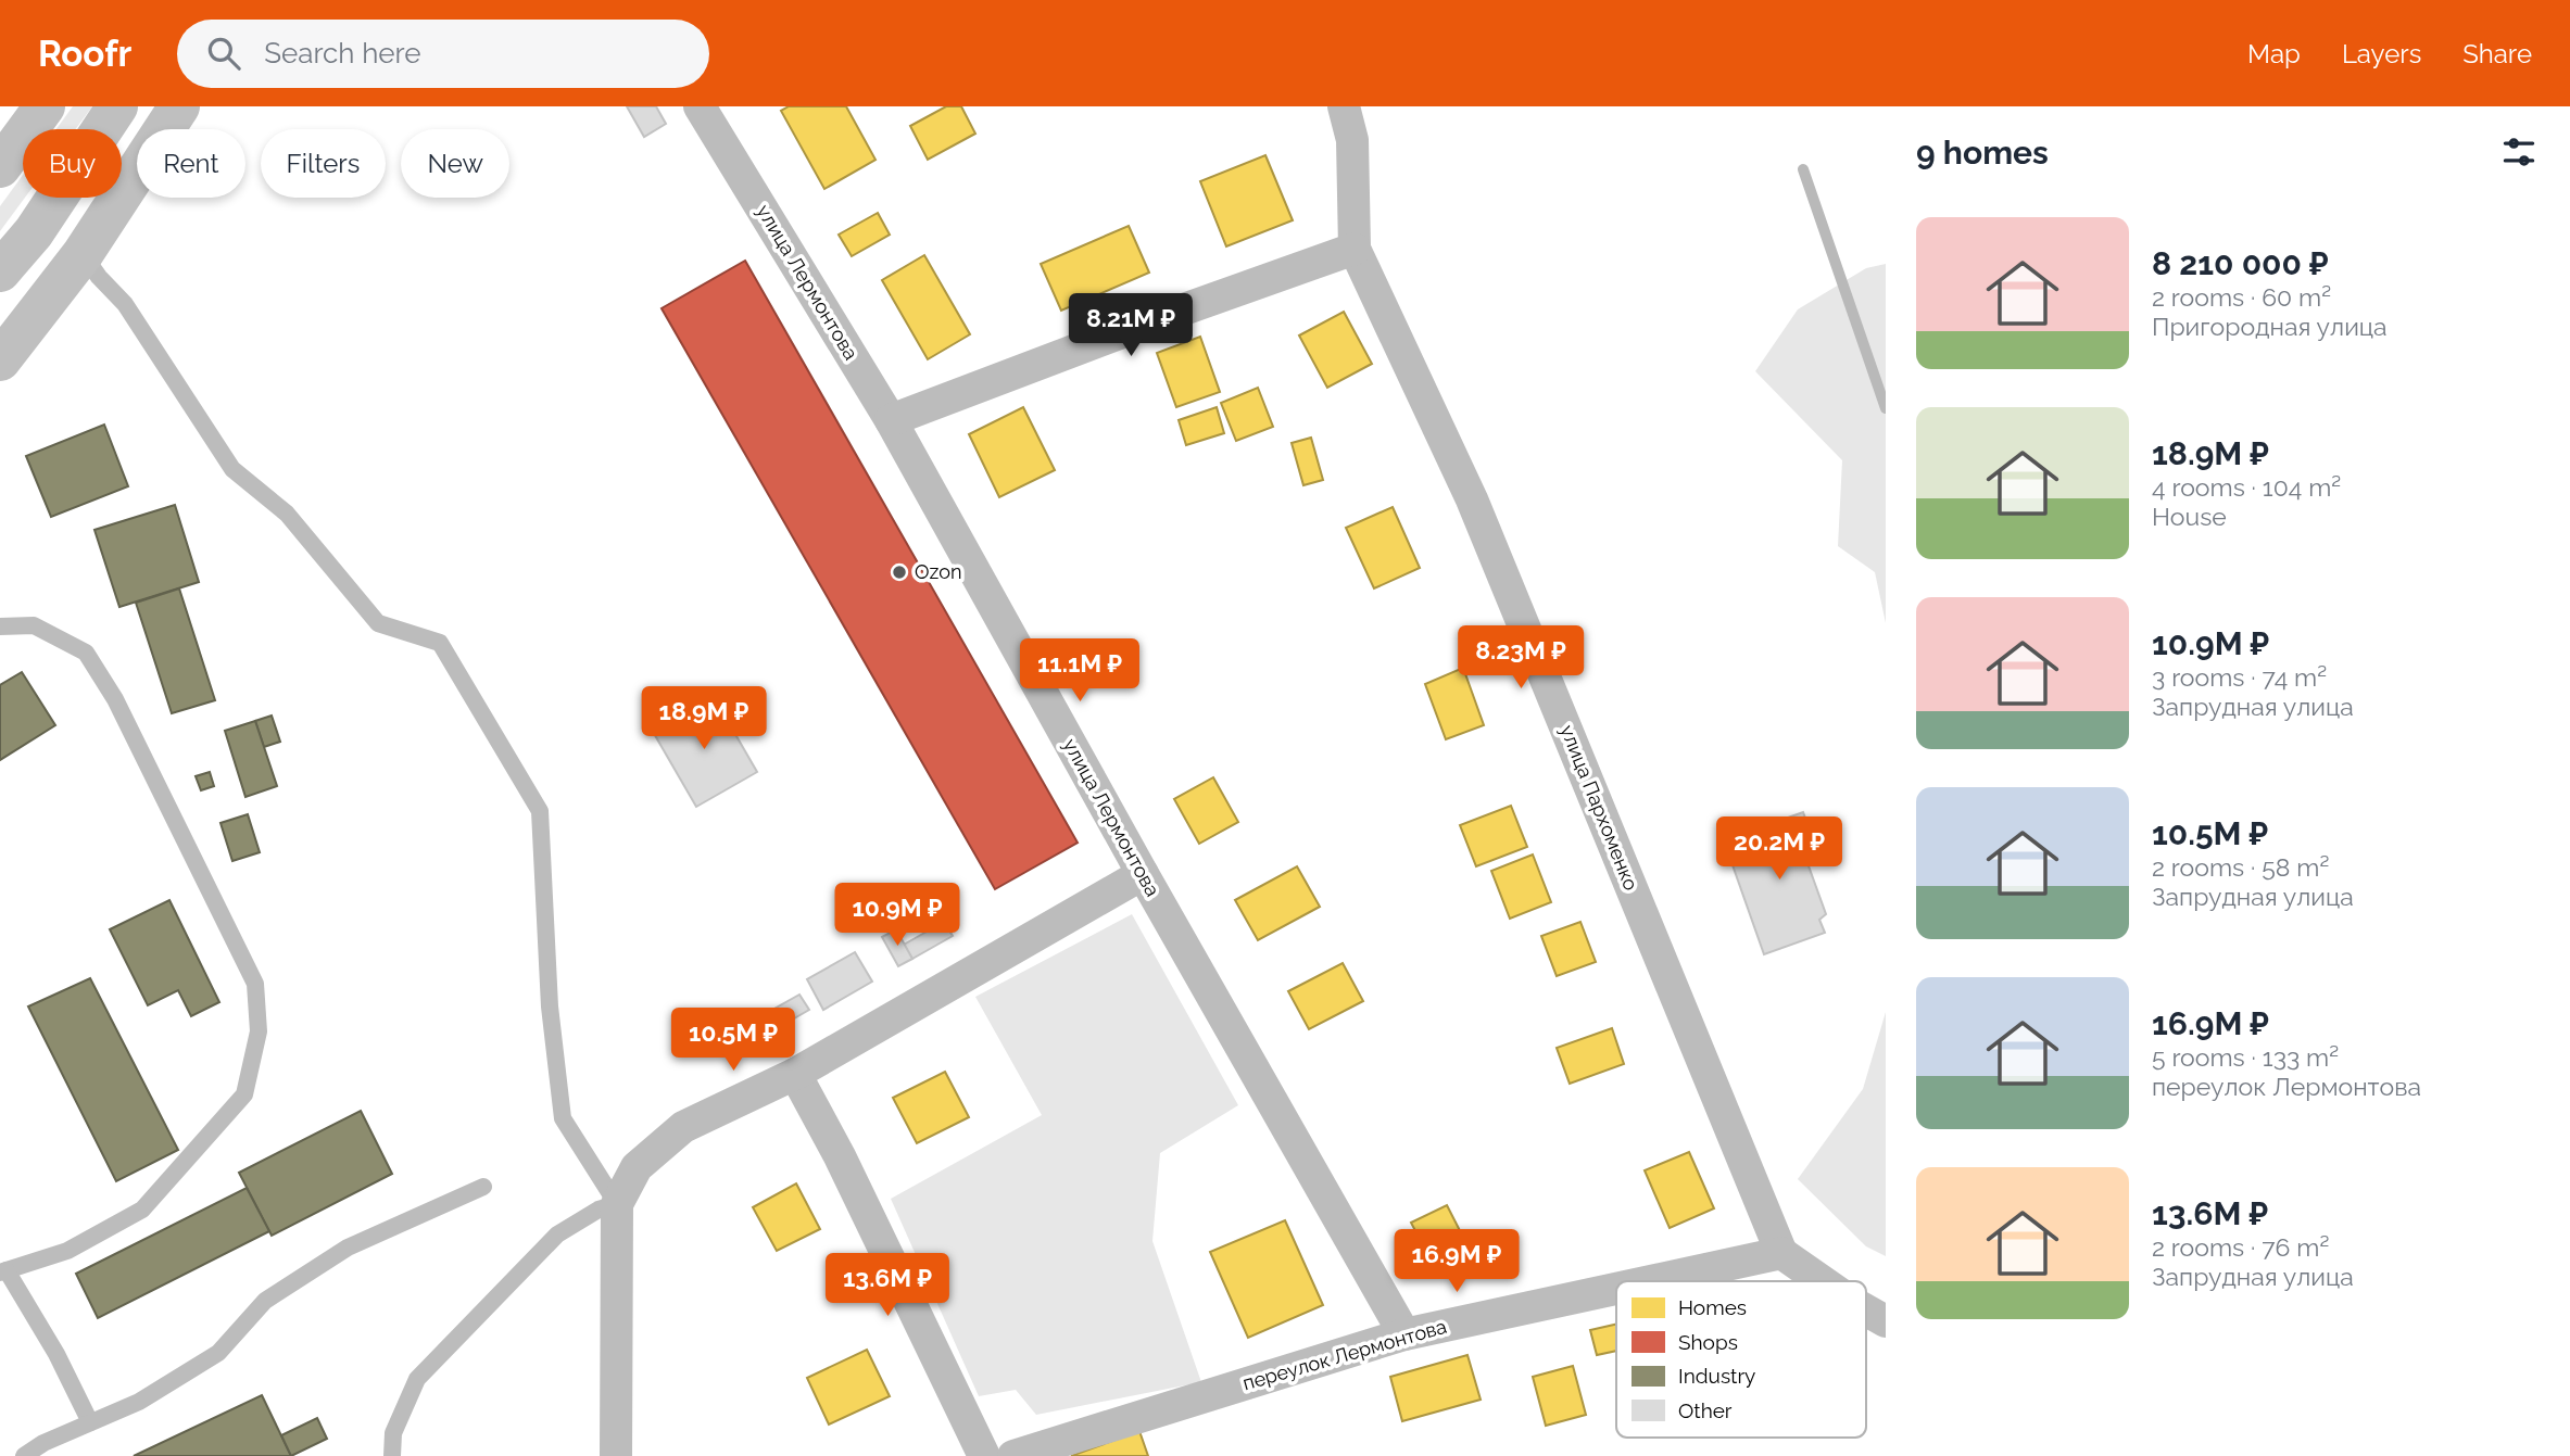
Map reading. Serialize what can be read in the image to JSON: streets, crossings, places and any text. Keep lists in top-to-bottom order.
{
  "streets": {
    "street": ["улица Лермонтова", "улица Пархоменко", "переулок Лермонтова"]
  },
  "crossings": [
    ["улица Лермонтова", "переулок Лермонтова"],
    ["улица Пархоменко", "переулок Лермонтова"]
  ],
  "places": ["Ozon"],
  "legend": [
    "Homes",
    "Shops",
    "Industry",
    "Other"
  ],
  "page": {
    "header": "Roofr",
    "search": "Search here",
    "nav": ["Map", "Layers", "Share"],
    "heading": "9 homes",
    "chip": [
      "Buy",
      "Rent",
      "Filters",
      "New"
    ],
    "list": [
      {
        "name": "8 210 000 ₽",
        "note": "2 rooms · 60 m² · Пригородная улица"
      },
      {
        "name": "18.9M ₽",
        "note": "4 rooms · 104 m² · House"
      },
      {
        "name": "10.9M ₽",
        "note": "3 rooms · 74 m² · Запрудная улица"
      },
      {
        "name": "10.5M ₽",
        "note": "2 rooms · 58 m² · Запрудная улица"
      },
      {
        "name": "16.9M ₽",
        "note": "5 rooms · 133 m² · переулок Лермонтова"
      },
      {
        "name": "13.6M ₽",
        "note": "2 rooms · 76 m² · Запрудная улица"
      }
    ],
    "price": [
      "8.21M ₽",
      "8.23M ₽",
      "11.1M ₽",
      "18.9M ₽",
      "20.2M ₽",
      "10.9M ₽",
      "10.5M ₽",
      "16.9M ₽",
      "13.6M ₽"
    ]
  }
}
